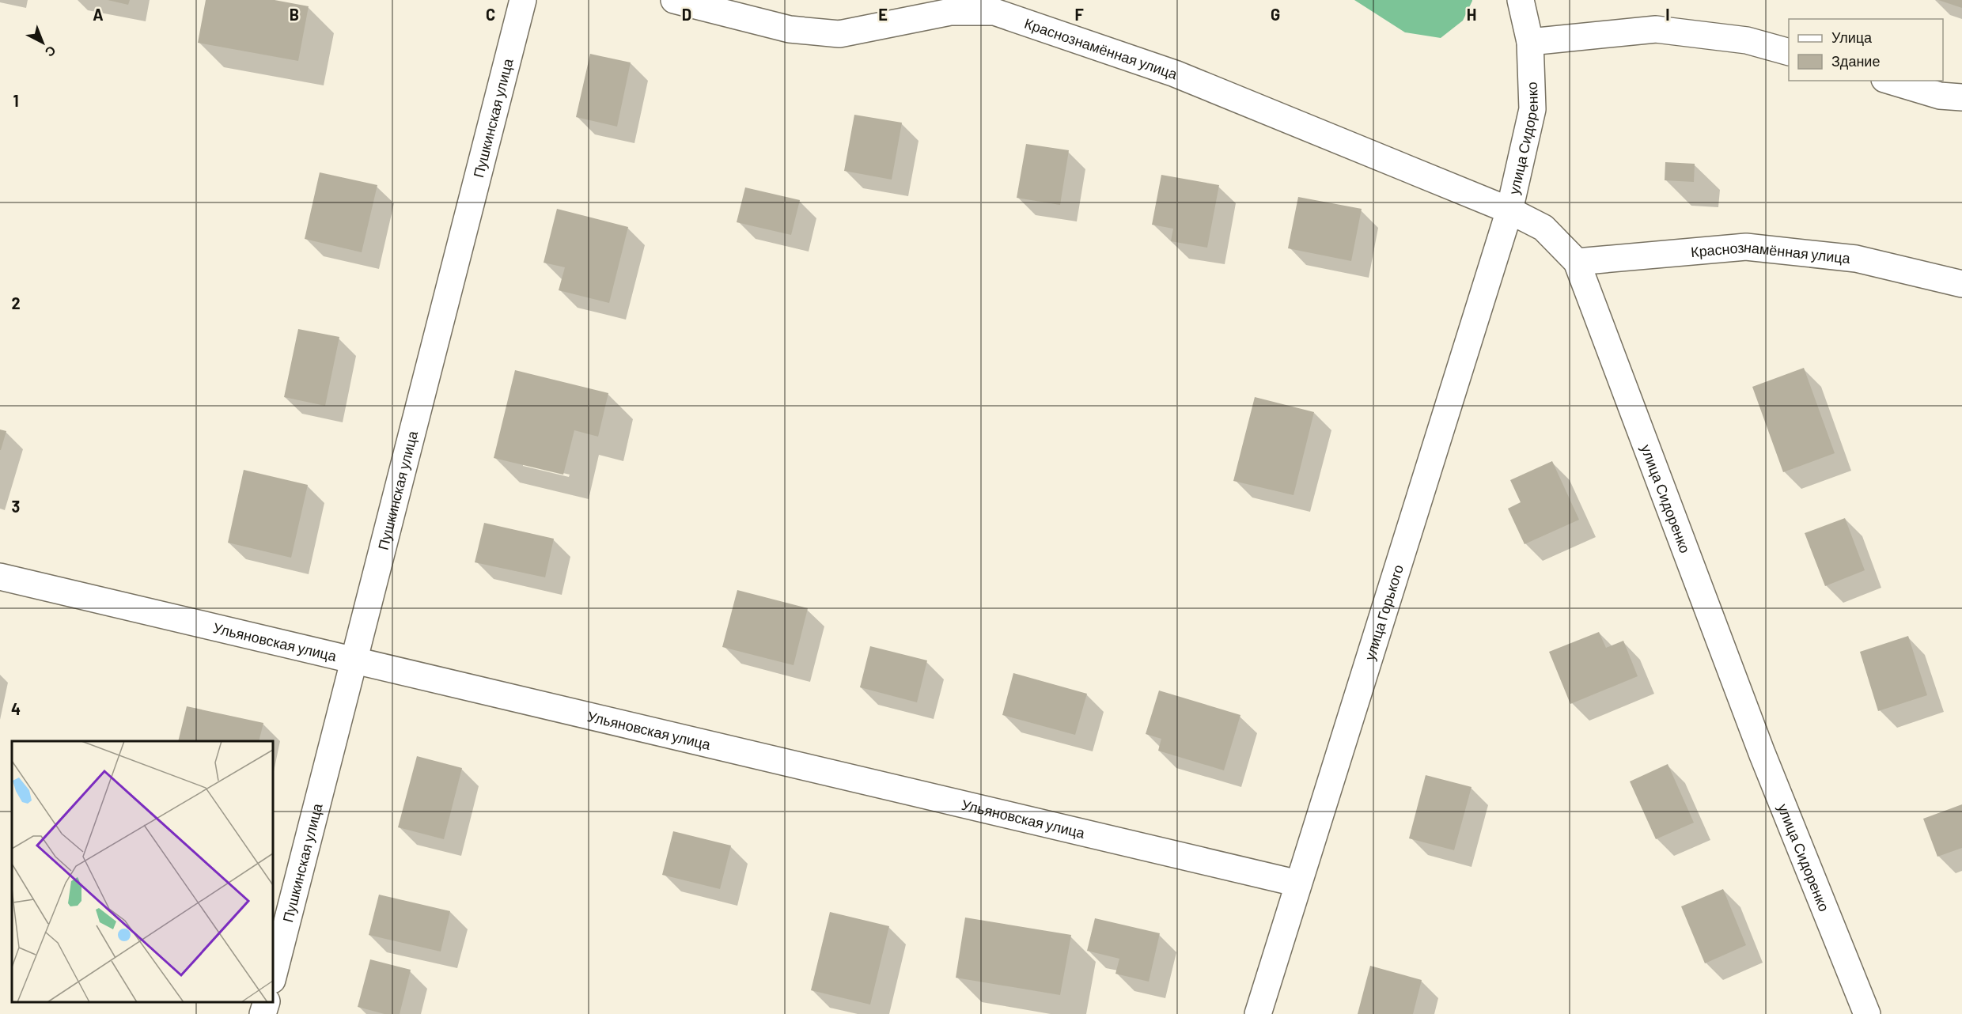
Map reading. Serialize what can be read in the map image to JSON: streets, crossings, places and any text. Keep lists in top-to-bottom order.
{
  "streets": {
    "street": [
      "Краснознамённая улица",
      "Пушкинская улица",
      "улица Сидоренко",
      "улица Горького",
      "Ульяновская улица"
    ]
  },
  "crossings": [
    ["Краснознамённая улица", "улица Сидоренко"],
    ["Краснознамённая улица", "улица Горького"],
    ["Пушкинская улица", "Ульяновская улица"],
    ["улица Сидоренко", "улица Горького"],
    ["улица Горького", "Ульяновская улица"]
  ],
  "legend": ["Улица", "Здание"],
  "north": "bottom right",
  "grid": {
    "columns": [
      "A",
      "B",
      "C",
      "D",
      "E",
      "F",
      "G",
      "H",
      "I"
    ],
    "rows": [
      "1",
      "2",
      "3",
      "4"
    ]
  }
}
